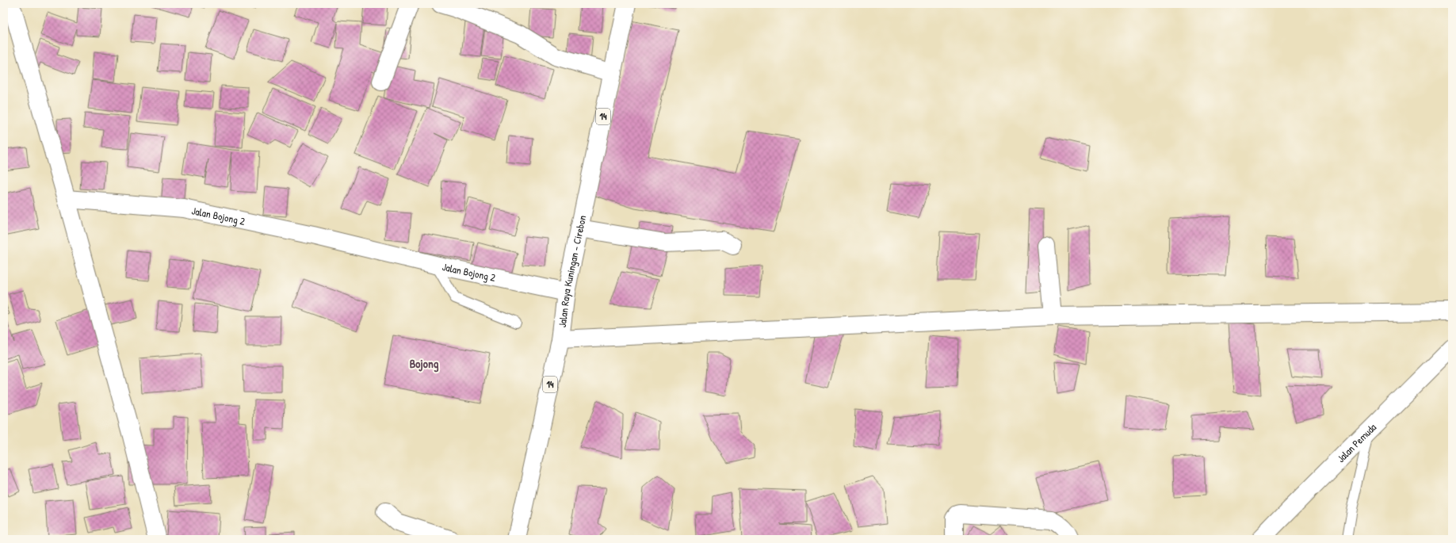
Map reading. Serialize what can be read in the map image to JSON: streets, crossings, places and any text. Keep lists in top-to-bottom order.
{
  "streets": {
    "main road": [
      "14",
      "Jalan Bojong 2",
      "Jalan Raya Kuningan - Cirebon",
      "Jalan Pemuda"
    ]
  },
  "crossings": [
    ["Jalan Bojong 2", "Jalan Raya Kuningan - Cirebon"]
  ],
  "districts": ["Bojong"]
}
